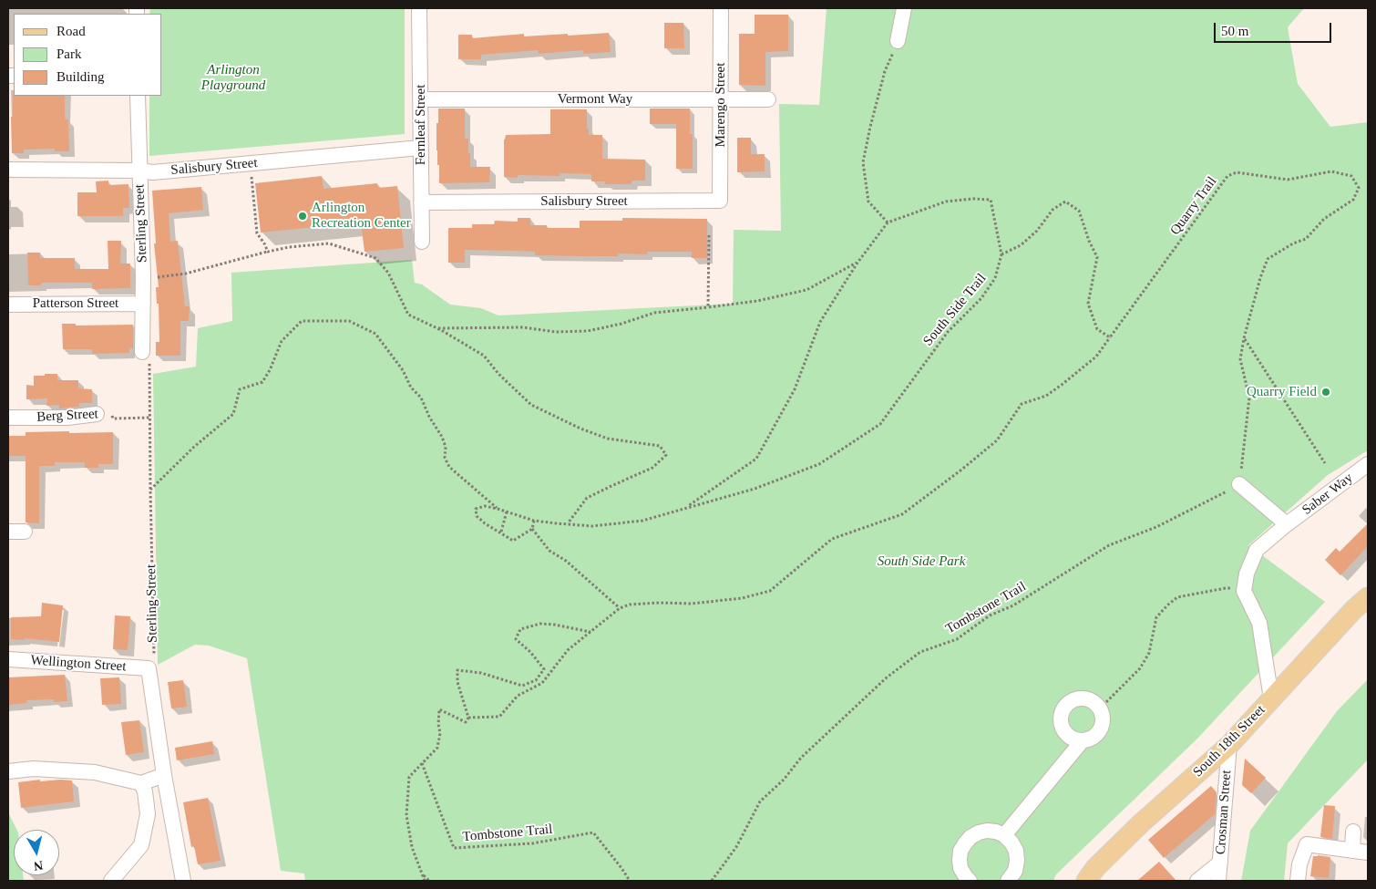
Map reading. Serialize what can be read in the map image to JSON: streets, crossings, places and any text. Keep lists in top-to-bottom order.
{
  "streets": {
    "main road": ["South 18th Street"],
    "street": [
      "Vermont Way",
      "Marengo Street",
      "Fernleaf Street",
      "Salisbury Street",
      "Sterling Street",
      "Patterson Street",
      "Berg Street",
      "Saber Way",
      "Wellington Street",
      "Crosman Street"
    ],
    "path": ["Quarry Trail", "South Side Trail", "Tombstone Trail"]
  },
  "crossings": [
    ["Vermont Way", "Marengo Street"],
    ["Vermont Way", "Fernleaf Street"],
    ["Marengo Street", "Salisbury Street"],
    ["Fernleaf Street", "Salisbury Street"],
    ["Salisbury Street", "Sterling Street"],
    ["Quarry Trail", "Tombstone Trail"],
    ["Sterling Street", "Patterson Street"],
    ["Sterling Street", "Berg Street"],
    ["Sterling Street", "Wellington Street"],
    ["South 18th Street", "Crosman Street"]
  ],
  "parks": ["Arlington Playground", "South Side Park"],
  "places": ["Arlington Recreation Center", "Quarry Field"],
  "legend": ["Road", "Park", "Building"],
  "scale_bar": "50 m",
  "north": "bottom"
}
